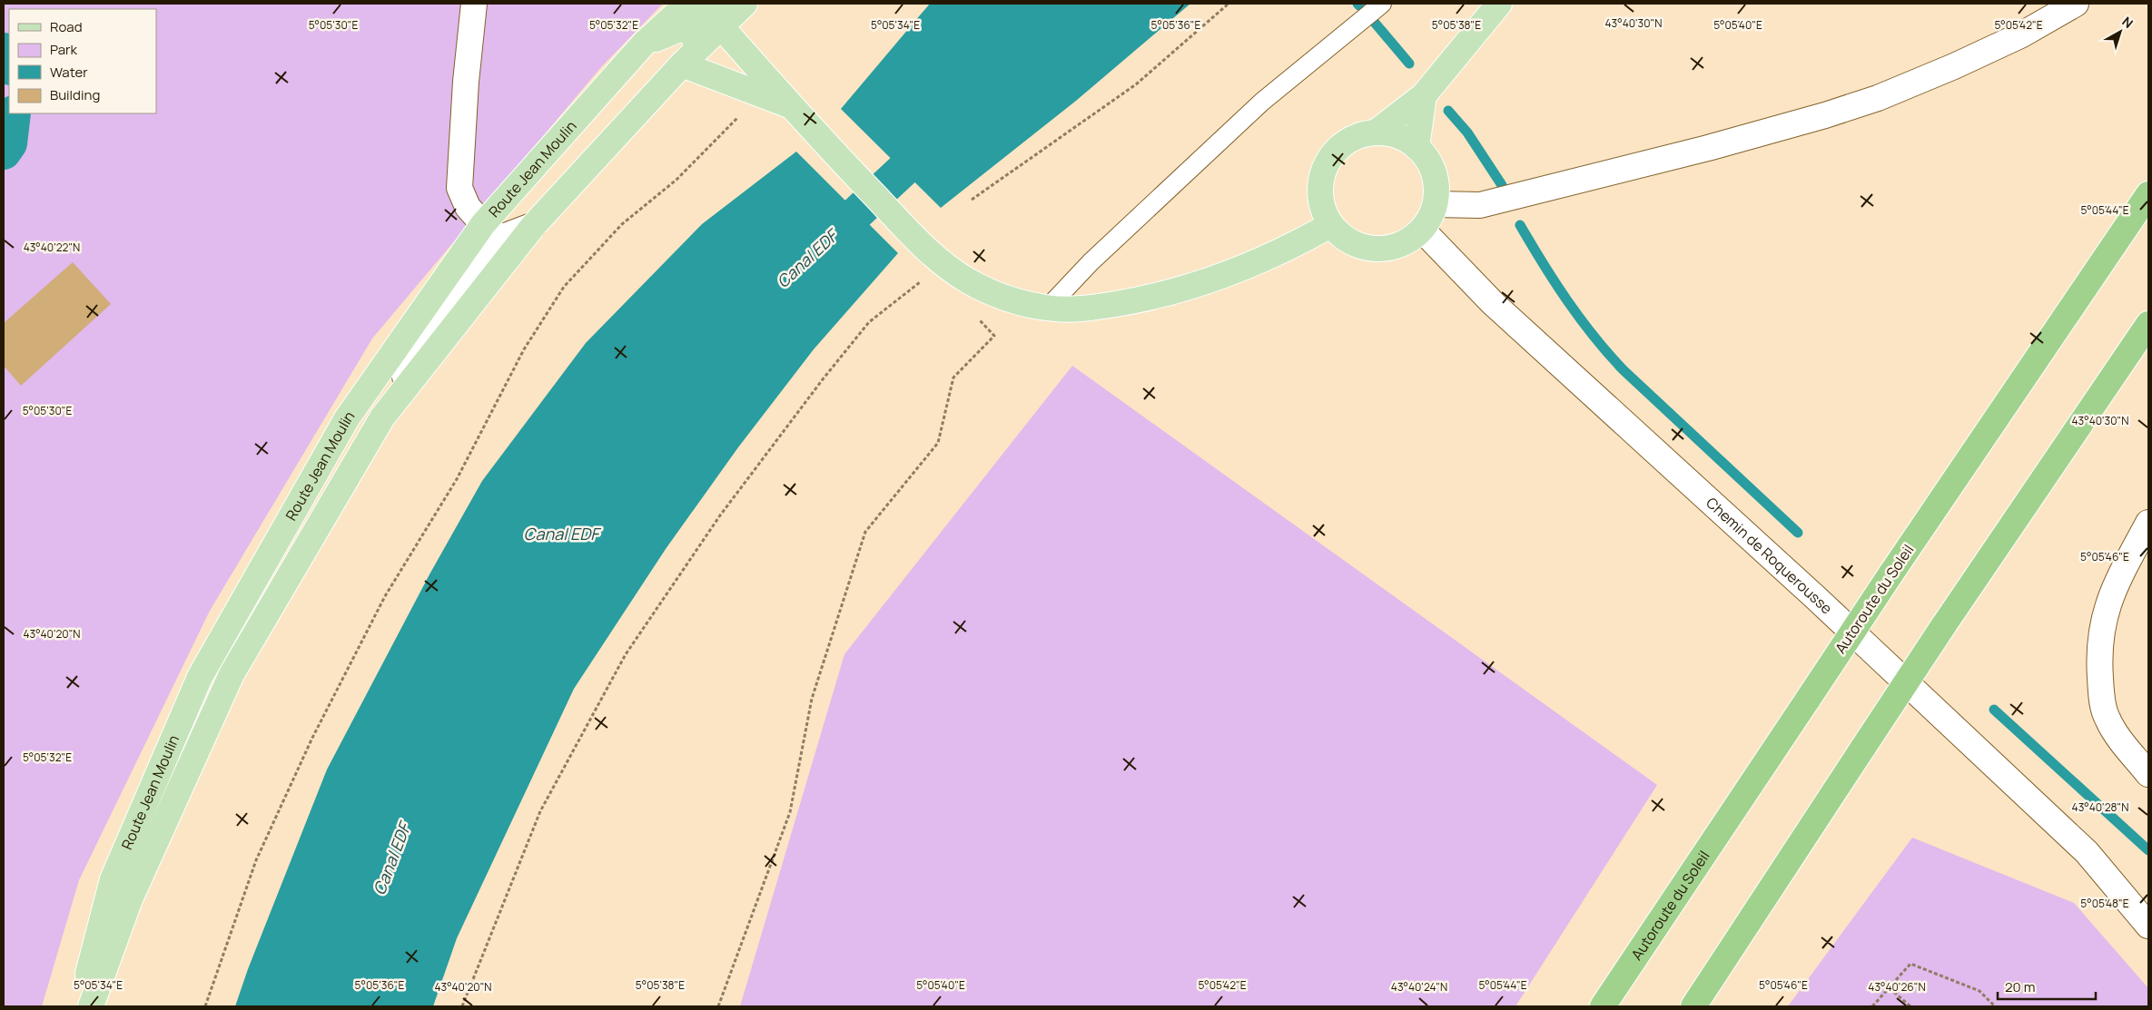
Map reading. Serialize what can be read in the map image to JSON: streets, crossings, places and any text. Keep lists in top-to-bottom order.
{
  "streets": {
    "highway": ["Autoroute du Soleil"],
    "main road": ["Route Jean Moulin"],
    "street": ["Chemin de Roquerousse"]
  },
  "water": ["Canal EDF"],
  "legend": [
    "Road",
    "Park",
    "Water",
    "Building"
  ],
  "scale_bar": "20 m",
  "north": "top right",
  "coordinates": [
    "43°40'30\"N",
    "5°05'32\"E",
    "5°05'34\"E",
    "5°05'36\"E",
    "5°05'40\"E",
    "5°05'30\"E",
    "5°05'38\"E",
    "5°05'42\"E",
    "5°05'44\"E",
    "43°40'22\"N",
    "5°05'46\"E",
    "43°40'20\"N",
    "43°40'28\"N",
    "5°05'48\"E",
    "43°40'24\"N",
    "43°40'26\"N"
  ]
}
